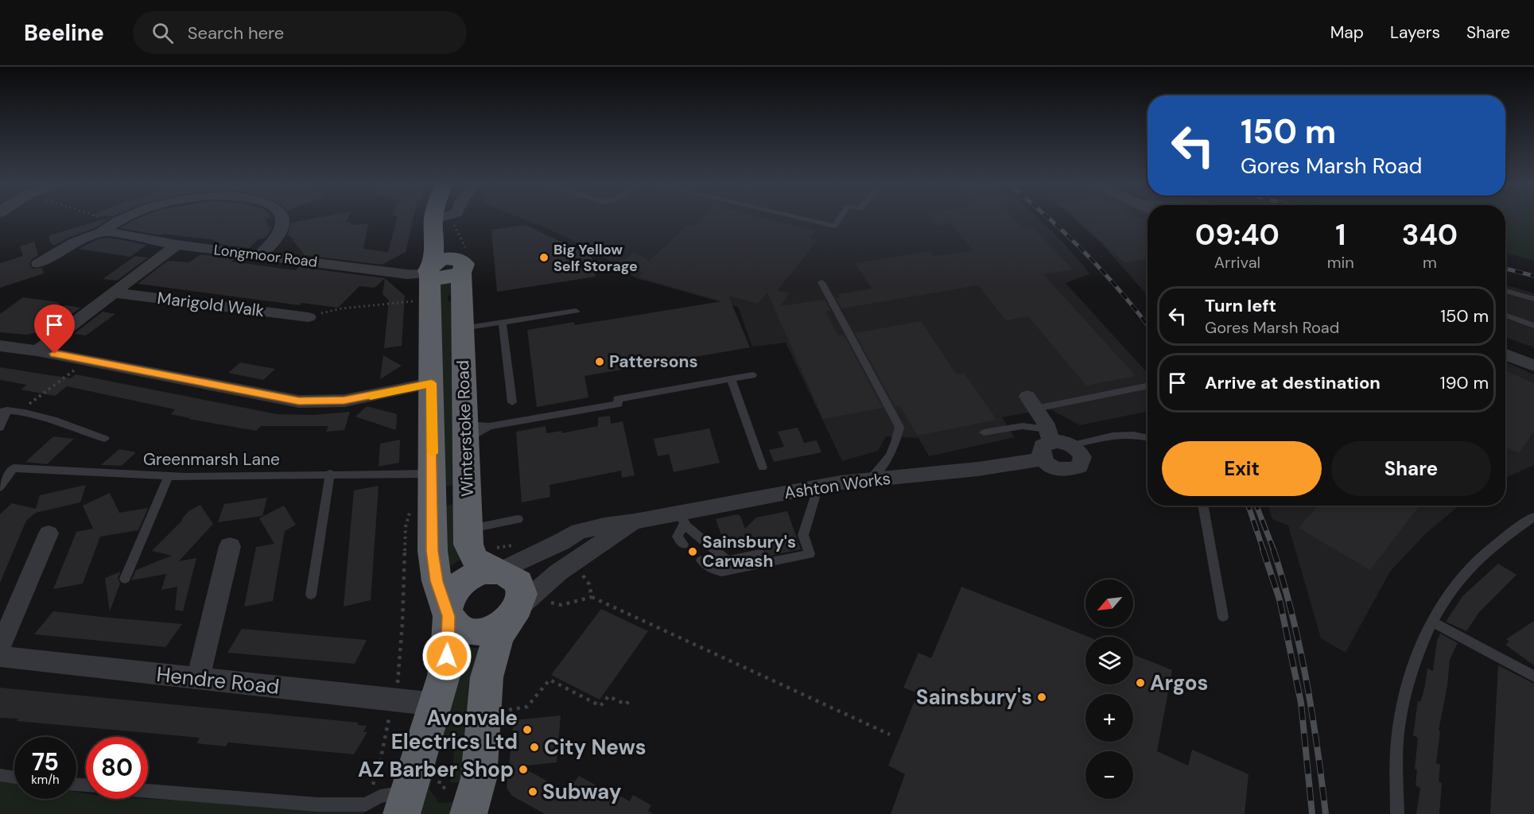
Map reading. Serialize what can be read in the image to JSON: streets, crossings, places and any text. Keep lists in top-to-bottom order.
{
  "streets": {
    "highway": ["Winterstoke Road"],
    "street": [
      "Longmoor Road",
      "Marigold Walk",
      "Ashton Works",
      "Hendre Road"
    ],
    "lane": ["Greenmarsh Lane"]
  },
  "crossings": [
    ["Longmoor Road", "Winterstoke Road"],
    ["Winterstoke Road", "Greenmarsh Lane"],
    ["Winterstoke Road", "Ashton Works"],
    ["Winterstoke Road", "Hendre Road"]
  ],
  "places": [
    "Big Yellow Self Storage",
    "Pattersons",
    "Sainsbury's Carwash",
    "Argos",
    "Sainsbury's",
    "Avonvale Electrics Ltd",
    "City News",
    "AZ Barber Shop",
    "Subway"
  ],
  "north": "bottom left",
  "page": {
    "header": "Beeline",
    "search": "Search here",
    "nav": ["Map", "Layers", "Share"],
    "turn": ["150 m", "Gores Marsh Road"],
    "eta": [
      "09:40",
      "Arrival",
      "1",
      "min",
      "340",
      "m"
    ],
    "list": [
      {
        "name": "Turn left",
        "note": "Gores Marsh Road",
        "value": "150 m"
      },
      {
        "name": "Arrive at destination",
        "value": "190 m"
      }
    ],
    "buttons": ["Exit", "Share"],
    "map_buttons": ["+", "−"],
    "speed": "75 km/h",
    "limit": "80"
  }
}
